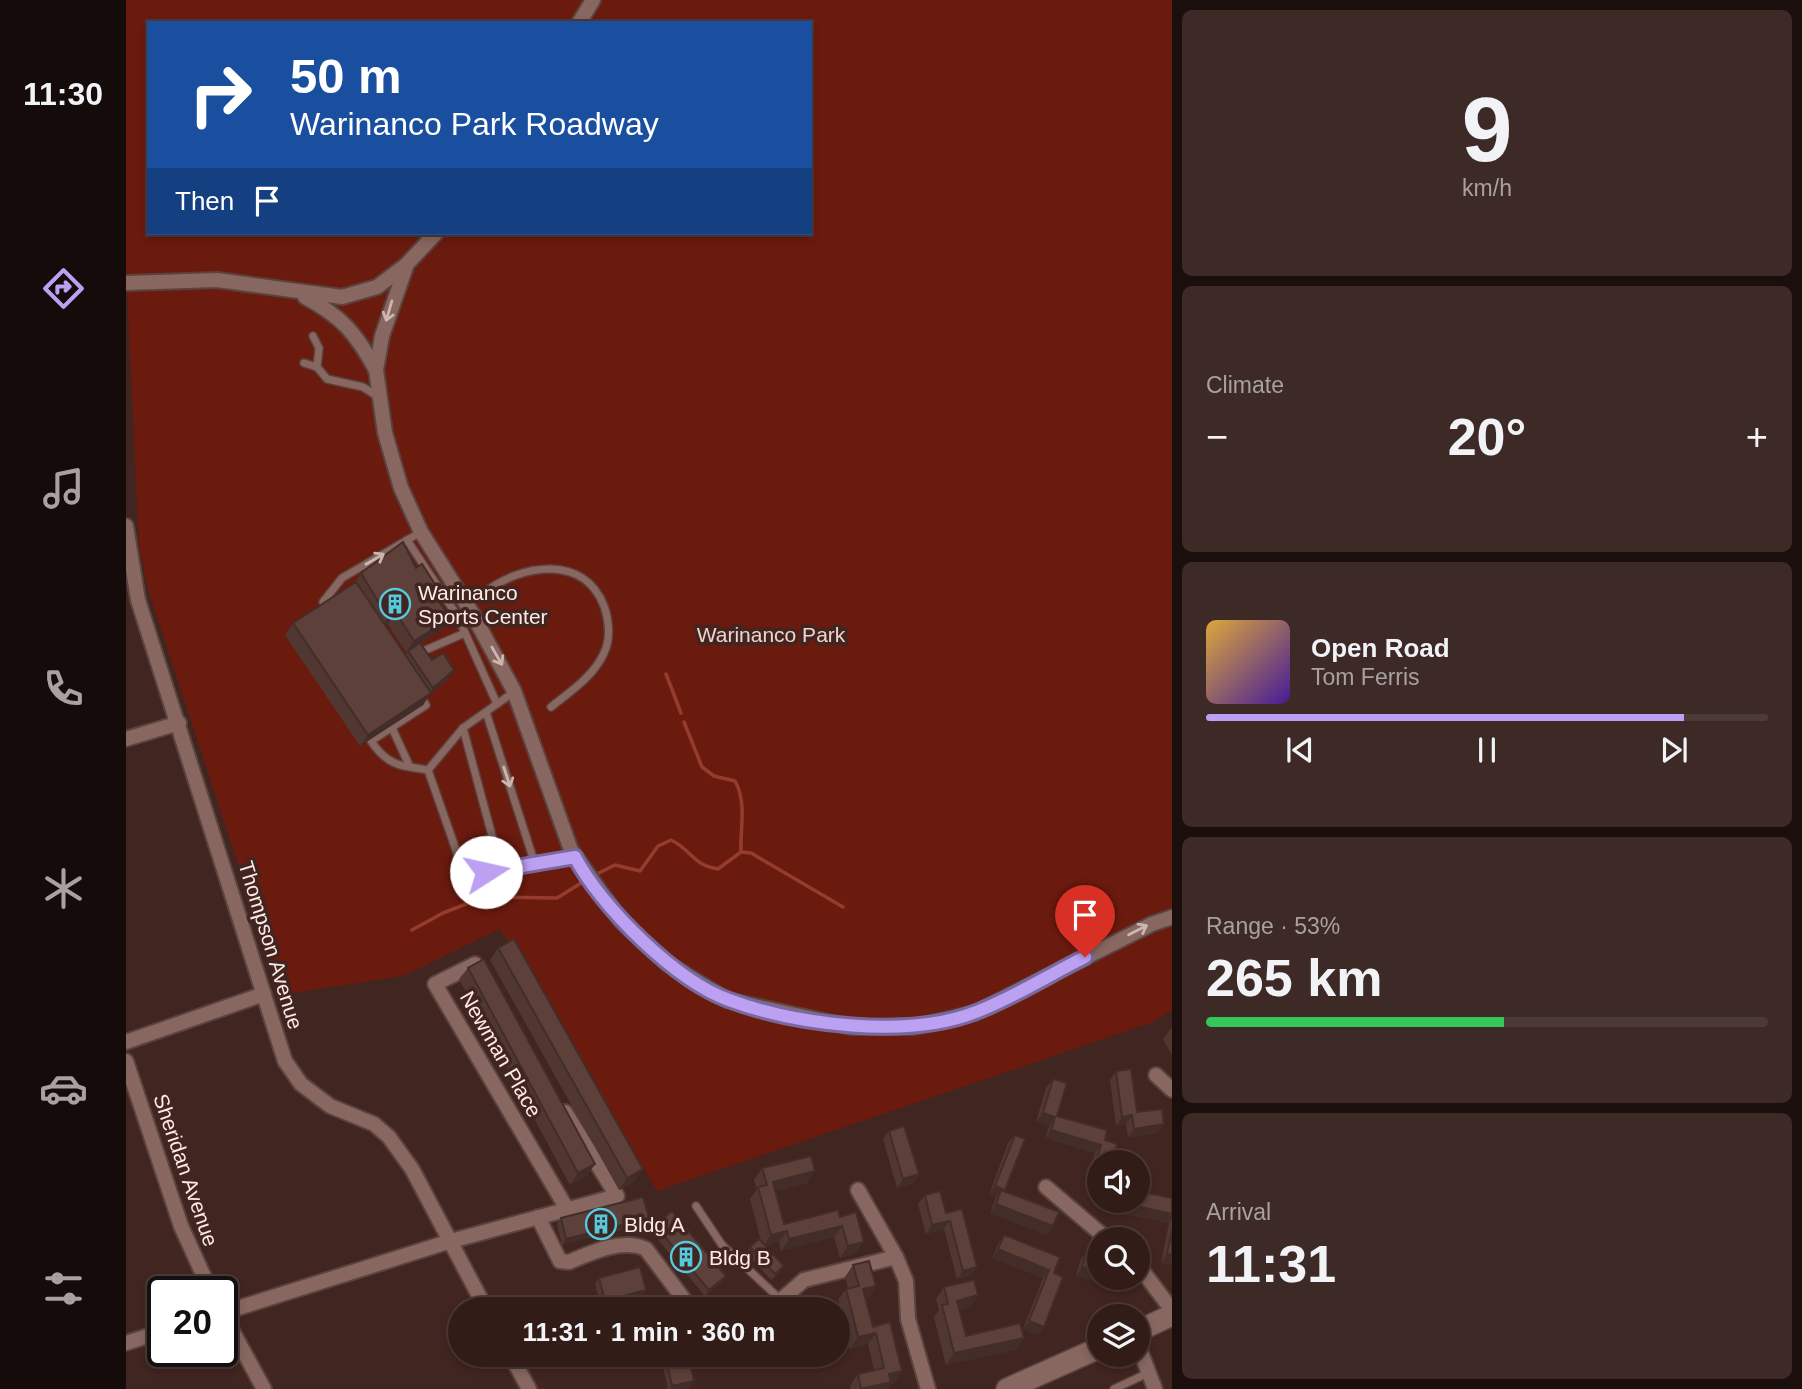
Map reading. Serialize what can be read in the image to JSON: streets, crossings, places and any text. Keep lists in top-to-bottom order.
{
  "streets": {
    "street": ["Thompson Avenue", "Newman Place", "Sheridan Avenue"]
  },
  "crossings": [
    ["Thompson Avenue", "Newman Place"]
  ],
  "parks": ["Warinanco Park"],
  "places": {
    "building": ["Warinanco Sports Center", "Bldg A", "Bldg B"]
  },
  "page": {
    "tabs": "11:30",
    "tile": [
      ["9", "km/h"],
      "Climate",
      ["Range · 53%", "265 km"],
      ["Arrival", "11:31"]
    ],
    "turn": ["50 m", "Warinanco Park Roadway"],
    "then": "Then",
    "heat": ["−", "20°", "+"],
    "song": ["Open Road", "Tom Ferris"],
    "limit": "20",
    "trip": "11:31 · 1 min · 360 m"
  }
}
